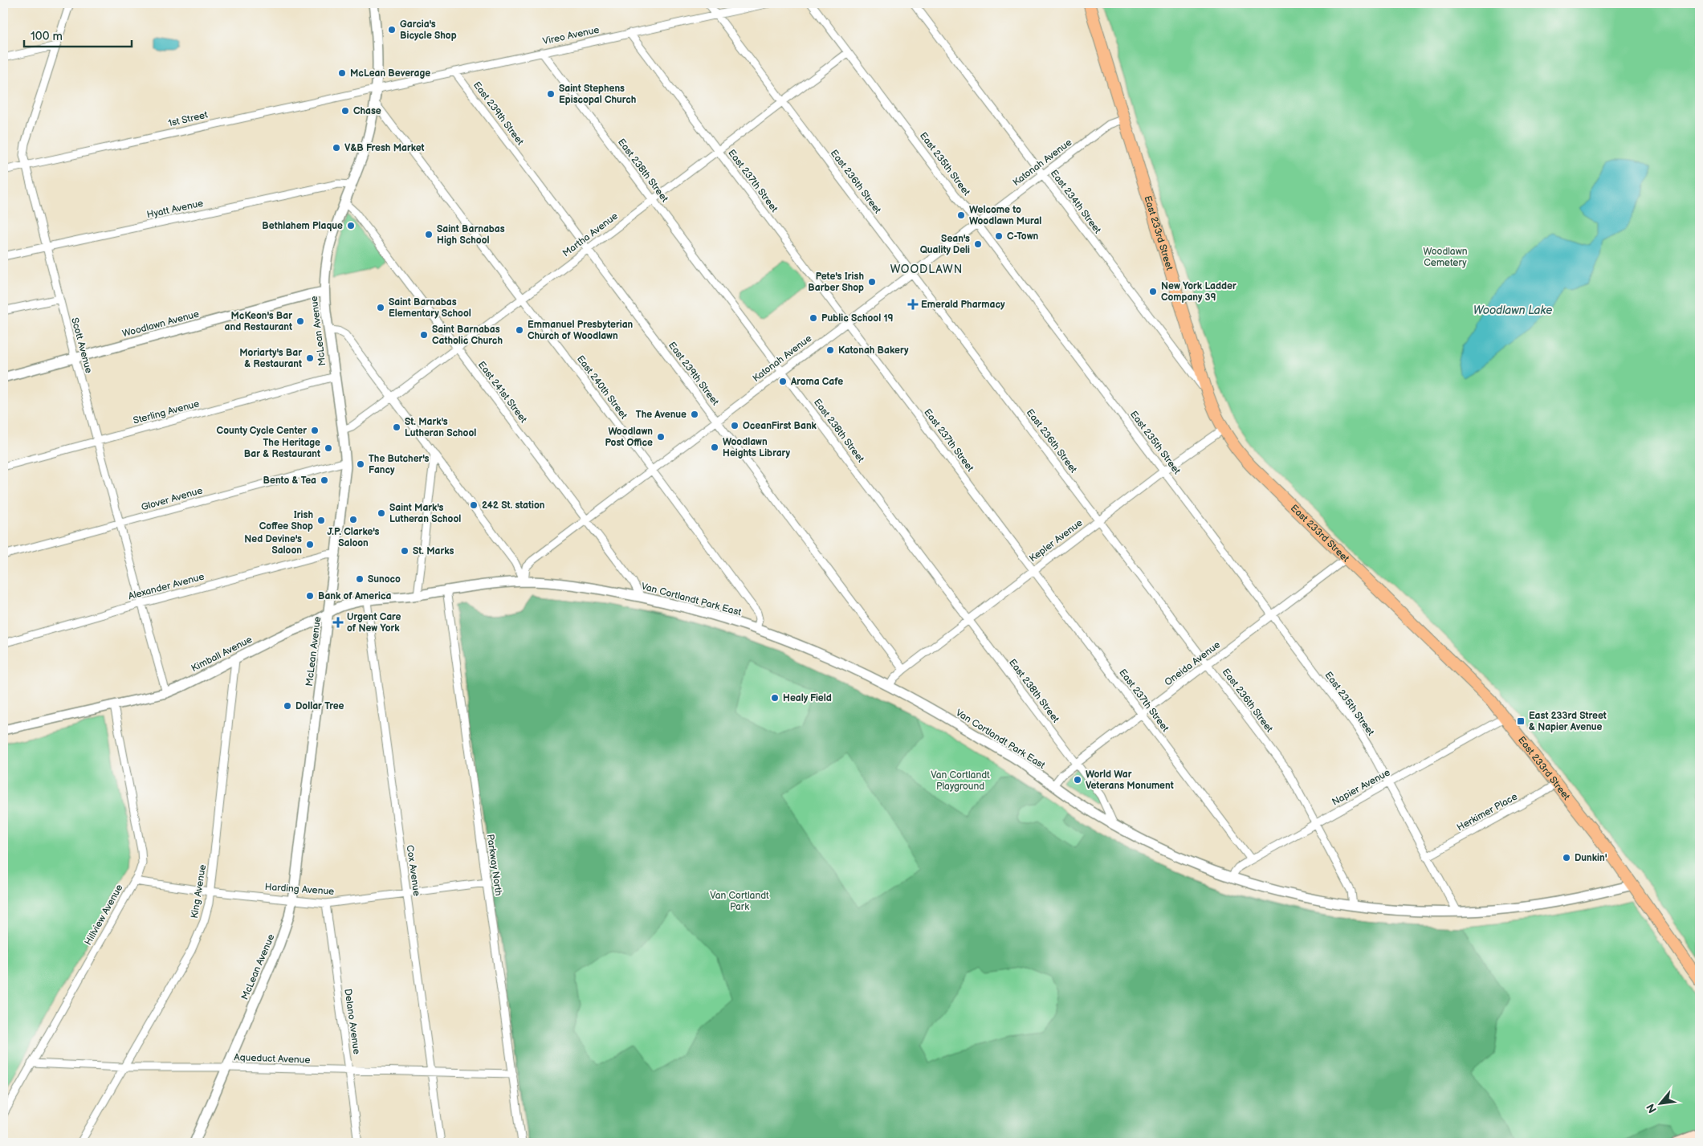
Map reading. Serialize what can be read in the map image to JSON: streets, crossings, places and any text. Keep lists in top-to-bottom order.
{
  "streets": {
    "main road": ["East 233rd Street"],
    "street": [
      "Vireo Avenue",
      "East 239th Street",
      "1st Street",
      "Katonah Avenue",
      "East 235th Street",
      "East 238th Street",
      "East 237th Street",
      "East 236th Street",
      "East 234th Street",
      "Hyatt Avenue",
      "Martha Avenue",
      "Woodlawn Avenue",
      "McLean Avenue",
      "Scott Avenue",
      "East 240th Street",
      "East 241st Street",
      "Sterling Avenue",
      "Glover Avenue",
      "Kepler Avenue",
      "Alexander Avenue",
      "Van Cortlandt Park East",
      "Kimball Avenue",
      "Oneida Avenue",
      "Napier Avenue",
      "Herkimer Place",
      "Parkway North",
      "Cox Avenue",
      "Harding Avenue",
      "King Avenue",
      "Hillview Avenue",
      "Delano Avenue",
      "Aqueduct Avenue"
    ]
  },
  "crossings": [
    ["Vireo Avenue", "East 239th Street"],
    ["Vireo Avenue", "1st Street"],
    ["Vireo Avenue", "East 238th Street"],
    ["Vireo Avenue", "East 237th Street"],
    ["Vireo Avenue", "East 236th Street"],
    ["Vireo Avenue", "McLean Avenue"],
    ["East 239th Street", "Katonah Avenue"],
    ["East 239th Street", "Martha Avenue"],
    ["East 239th Street", "Kepler Avenue"],
    ["1st Street", "McLean Avenue"],
    ["1st Street", "Scott Avenue"],
    ["Katonah Avenue", "East 235th Street"],
    ["Katonah Avenue", "East 238th Street"],
    ["Katonah Avenue", "East 237th Street"],
    ["Katonah Avenue", "East 236th Street"],
    ["Katonah Avenue", "East 234th Street"],
    ["Katonah Avenue", "East 233rd Street"],
    ["Katonah Avenue", "East 240th Street"],
    ["Katonah Avenue", "East 241st Street"],
    ["Katonah Avenue", "Van Cortlandt Park East"],
    ["East 235th Street", "Martha Avenue"],
    ["East 235th Street", "Kepler Avenue"],
    ["East 235th Street", "Van Cortlandt Park East"],
    ["East 235th Street", "Oneida Avenue"],
    ["East 235th Street", "Napier Avenue"],
    ["East 235th Street", "Herkimer Place"],
    ["East 238th Street", "Martha Avenue"],
    ["East 238th Street", "Kepler Avenue"],
    ["East 238th Street", "Van Cortlandt Park East"],
    ["East 238th Street", "Oneida Avenue"],
    ["East 237th Street", "Martha Avenue"],
    ["East 237th Street", "Kepler Avenue"],
    ["East 237th Street", "Oneida Avenue"],
    ["East 237th Street", "Napier Avenue"],
    ["East 236th Street", "Martha Avenue"],
    ["East 236th Street", "Kepler Avenue"],
    ["East 236th Street", "Van Cortlandt Park East"],
    ["East 236th Street", "Oneida Avenue"],
    ["East 236th Street", "Napier Avenue"],
    ["East 234th Street", "East 233rd Street"],
    ["Hyatt Avenue", "McLean Avenue"],
    ["Hyatt Avenue", "Scott Avenue"],
    ["East 233rd Street", "Kepler Avenue"],
    ["East 233rd Street", "Van Cortlandt Park East"],
    ["East 233rd Street", "Oneida Avenue"],
    ["East 233rd Street", "Napier Avenue"],
    ["East 233rd Street", "Herkimer Place"],
    ["Martha Avenue", "McLean Avenue"],
    ["Martha Avenue", "East 240th Street"],
    ["Martha Avenue", "East 241st Street"],
    ["Woodlawn Avenue", "McLean Avenue"],
    ["Woodlawn Avenue", "Scott Avenue"],
    ["McLean Avenue", "East 240th Street"],
    ["McLean Avenue", "East 241st Street"],
    ["McLean Avenue", "Sterling Avenue"],
    ["McLean Avenue", "Glover Avenue"],
    ["McLean Avenue", "Alexander Avenue"],
    ["McLean Avenue", "Kimball Avenue"],
    ["McLean Avenue", "Harding Avenue"],
    ["McLean Avenue", "Aqueduct Avenue"],
    ["Scott Avenue", "Sterling Avenue"],
    ["Scott Avenue", "Glover Avenue"],
    ["Scott Avenue", "Alexander Avenue"],
    ["Scott Avenue", "Kimball Avenue"],
    ["East 240th Street", "Van Cortlandt Park East"],
    ["East 241st Street", "Van Cortlandt Park East"],
    ["Van Cortlandt Park East", "Kimball Avenue"],
    ["Van Cortlandt Park East", "Oneida Avenue"],
    ["Van Cortlandt Park East", "Napier Avenue"],
    ["Van Cortlandt Park East", "Parkway North"],
    ["Kimball Avenue", "Parkway North"],
    ["Kimball Avenue", "Cox Avenue"],
    ["Kimball Avenue", "King Avenue"],
    ["Kimball Avenue", "Hillview Avenue"],
    ["Parkway North", "Harding Avenue"],
    ["Parkway North", "Aqueduct Avenue"],
    ["Cox Avenue", "Harding Avenue"],
    ["Cox Avenue", "Aqueduct Avenue"],
    ["Harding Avenue", "King Avenue"],
    ["Harding Avenue", "Hillview Avenue"],
    ["Harding Avenue", "Delano Avenue"],
    ["King Avenue", "Aqueduct Avenue"],
    ["Hillview Avenue", "Aqueduct Avenue"],
    ["Delano Avenue", "Aqueduct Avenue"]
  ],
  "districts": ["WOODLAWN"],
  "water": ["Woodlawn Lake"],
  "parks": ["Woodlawn Cemetery", "Van Cortlandt Playground", "Van Cortlandt Park"],
  "places": {
    "other": [
      "Garcia's Bicycle Shop",
      "McLean Beverage",
      "Saint Stephens Episcopal Church",
      "Chase",
      "V&B Fresh Market",
      "Welcome to Woodlawn Mural",
      "Bethlahem Plaque",
      "Saint Barnabas High School",
      "C-Town",
      "Sean's Quality Deli",
      "Pete's Irish Barber Shop",
      "New York Ladder Company 39",
      "Saint Barnabas Elementary School",
      "Public School 19",
      "McKeon's Bar and Restaurant",
      "Emmanuel Presbyterian Church of Woodlawn",
      "Saint Barnabas Catholic Church",
      "Katonah Bakery",
      "Moriarty's Bar & Restaurant",
      "Aroma Cafe",
      "The Avenue",
      "OceanFirst Bank",
      "St. Mark's Lutheran School",
      "County Cycle Center",
      "Woodlawn Post Office",
      "Woodlawn Heights Library",
      "The Heritage Bar & Restaurant",
      "The Butcher's Fancy",
      "Bento & Tea",
      "242 St. station",
      "Saint Mark's Lutheran School",
      "J.P. Clarke's Saloon",
      "Irish Coffee Shop",
      "Ned Devine's Saloon",
      "St. Marks",
      "Sunoco",
      "Bank of America",
      "Healy Field",
      "Dollar Tree",
      "World War Veterans Monument",
      "Dunkin'"
    ],
    "health": ["Emerald Pharmacy", "Urgent Care of New York"],
    "transit": ["East 233rd Street & Napier Avenue"]
  },
  "scale_bar": "100 m",
  "north": "bottom left"
}
